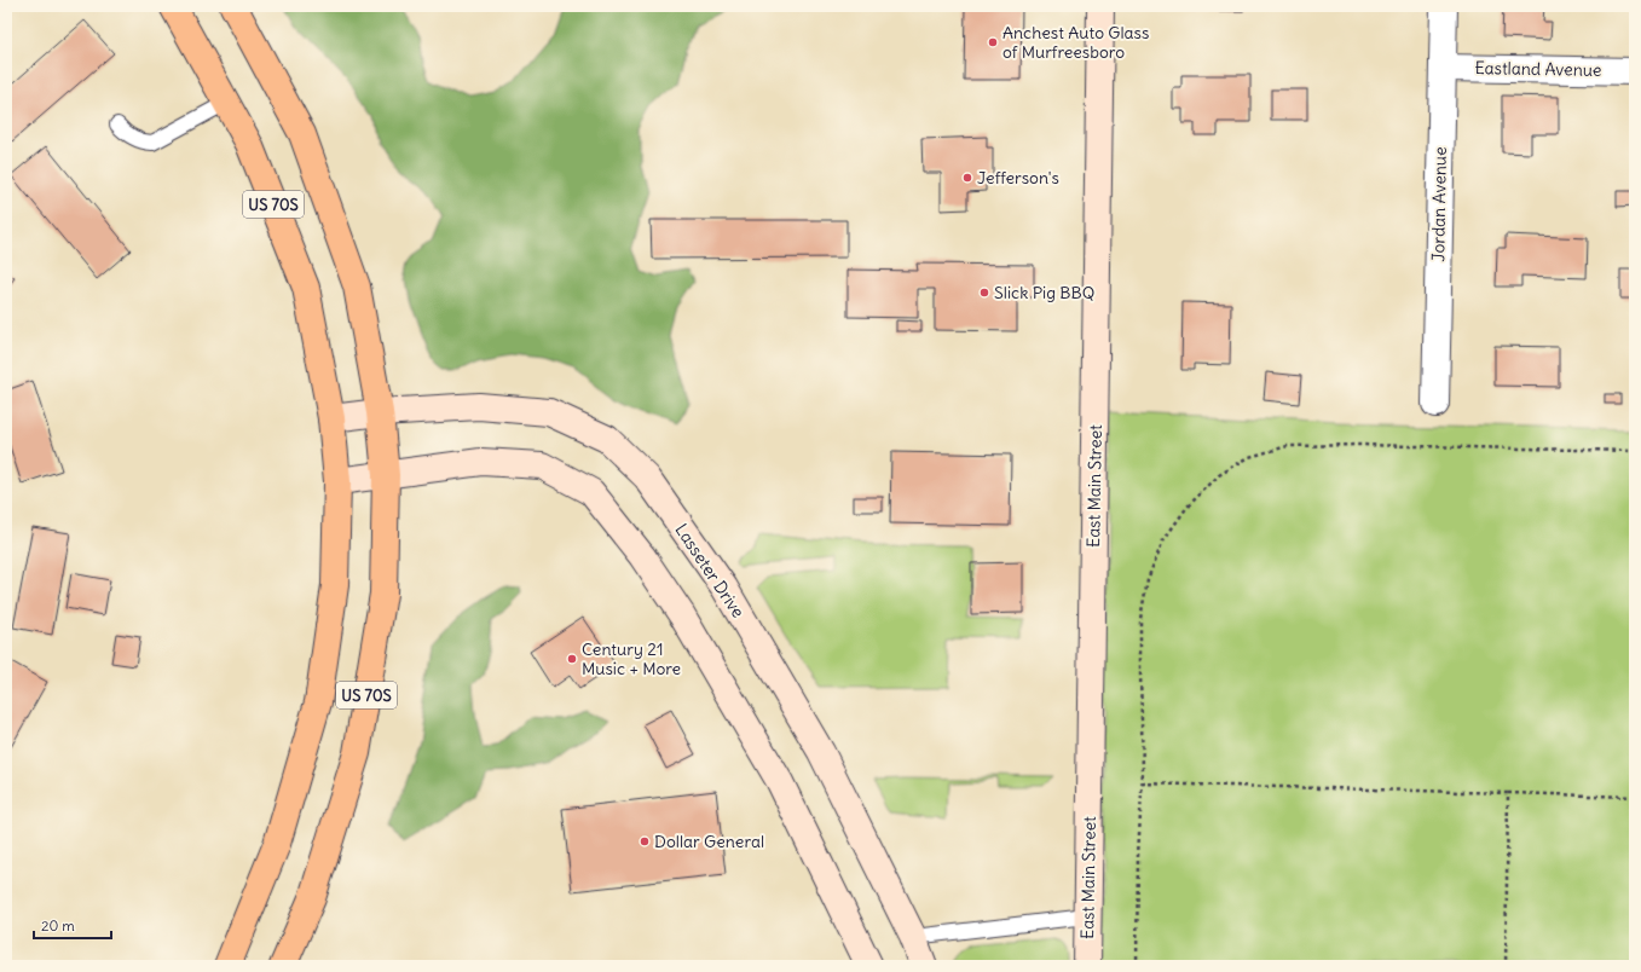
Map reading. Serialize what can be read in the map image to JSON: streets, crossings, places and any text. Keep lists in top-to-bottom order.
{
  "streets": {
    "main road": ["US 70S"],
    "street": [
      "Eastland Avenue",
      "Jordan Avenue",
      "East Main Street",
      "Lasseter Drive"
    ]
  },
  "crossings": [
    ["Eastland Avenue", "Jordan Avenue"],
    ["US 70S", "Lasseter Drive"]
  ],
  "places": [
    "Anchest Auto Glass of Murfreesboro",
    "Jefferson's",
    "Slick Pig BBQ",
    "Century 21 Music + More",
    "Dollar General"
  ],
  "scale_bar": "20 m"
}
